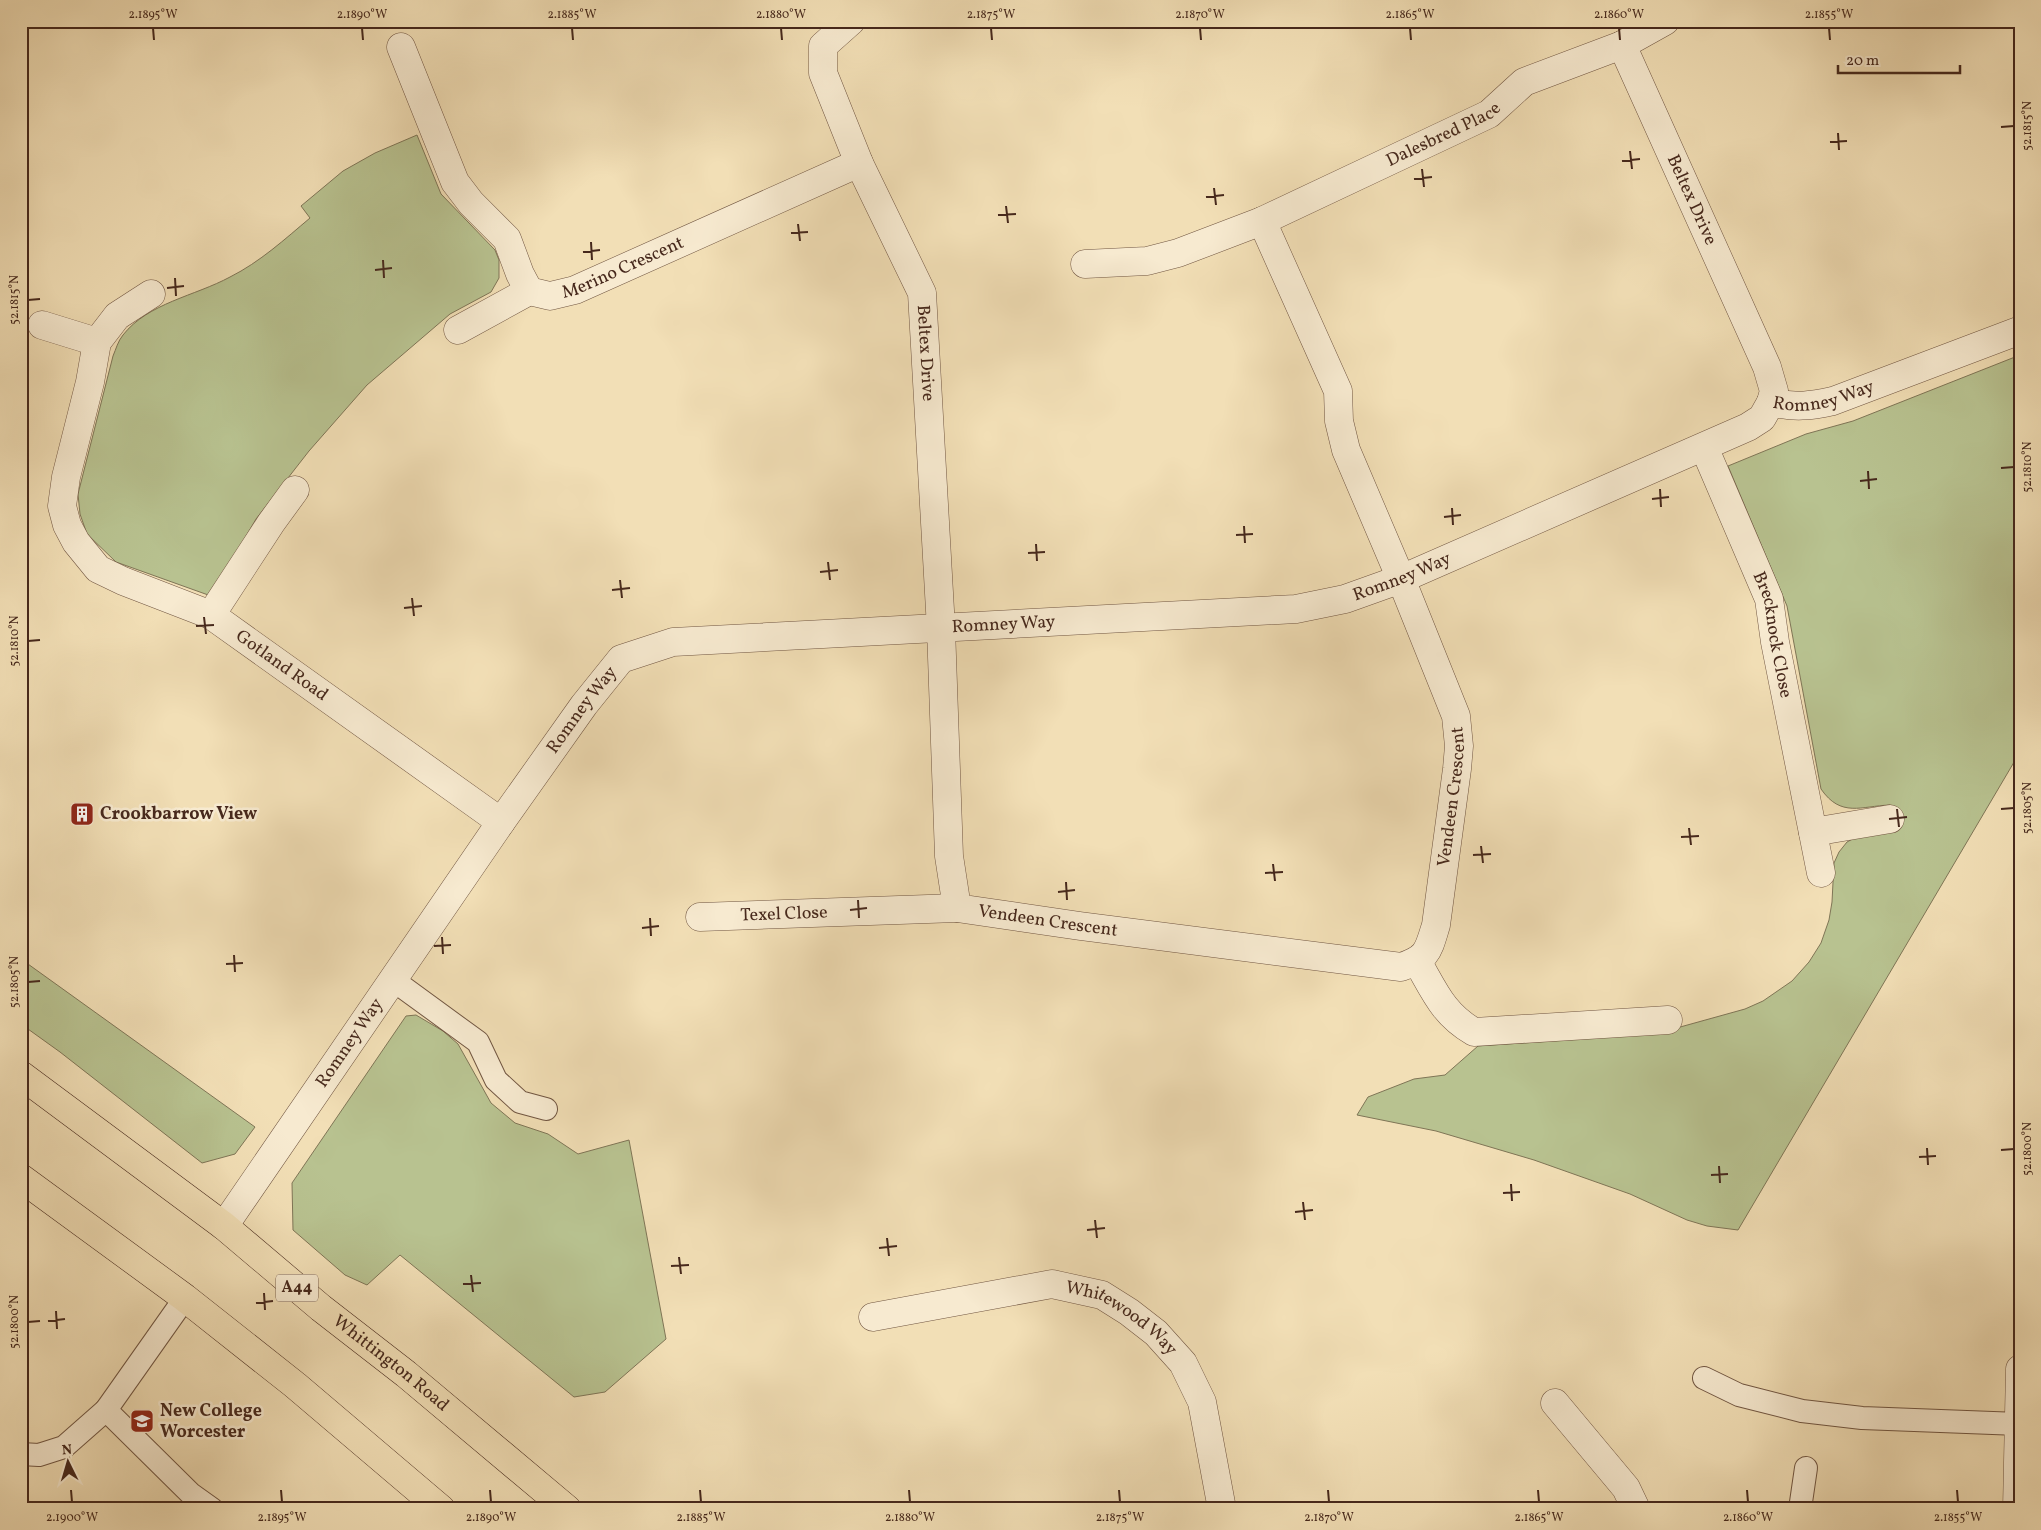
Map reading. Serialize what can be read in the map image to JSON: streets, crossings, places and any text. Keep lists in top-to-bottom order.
{
  "streets": {
    "main road": ["A44", "Whittington Road"],
    "street": [
      "Dalesbred Place",
      "Beltex Drive",
      "Merino Crescent",
      "Romney Way",
      "Brecknock Close",
      "Gotland Road",
      "Vendeen Crescent",
      "Texel Close",
      "Whitewood Way"
    ]
  },
  "crossings": [
    ["Dalesbred Place", "Beltex Drive"],
    ["Beltex Drive", "Merino Crescent"],
    ["Beltex Drive", "Romney Way"],
    ["Beltex Drive", "Vendeen Crescent"],
    ["Romney Way", "Brecknock Close"],
    ["Romney Way", "Gotland Road"],
    ["Romney Way", "Vendeen Crescent"],
    ["Romney Way", "Whittington Road"],
    ["Vendeen Crescent", "Texel Close"]
  ],
  "places": {
    "building": ["Crookbarrow View"],
    "school or university": ["New College Worcester"]
  },
  "scale_bar": "20 m",
  "north": "top",
  "coordinates": [
    "2.1895°W",
    "2.1890°W",
    "2.1885°W",
    "2.1880°W",
    "2.1875°W",
    "2.1870°W",
    "2.1865°W",
    "2.1860°W",
    "2.1855°W",
    "52.1815°N",
    "52.1810°N",
    "52.1805°N",
    "52.1800°N",
    "2.1900°W"
  ]
}
